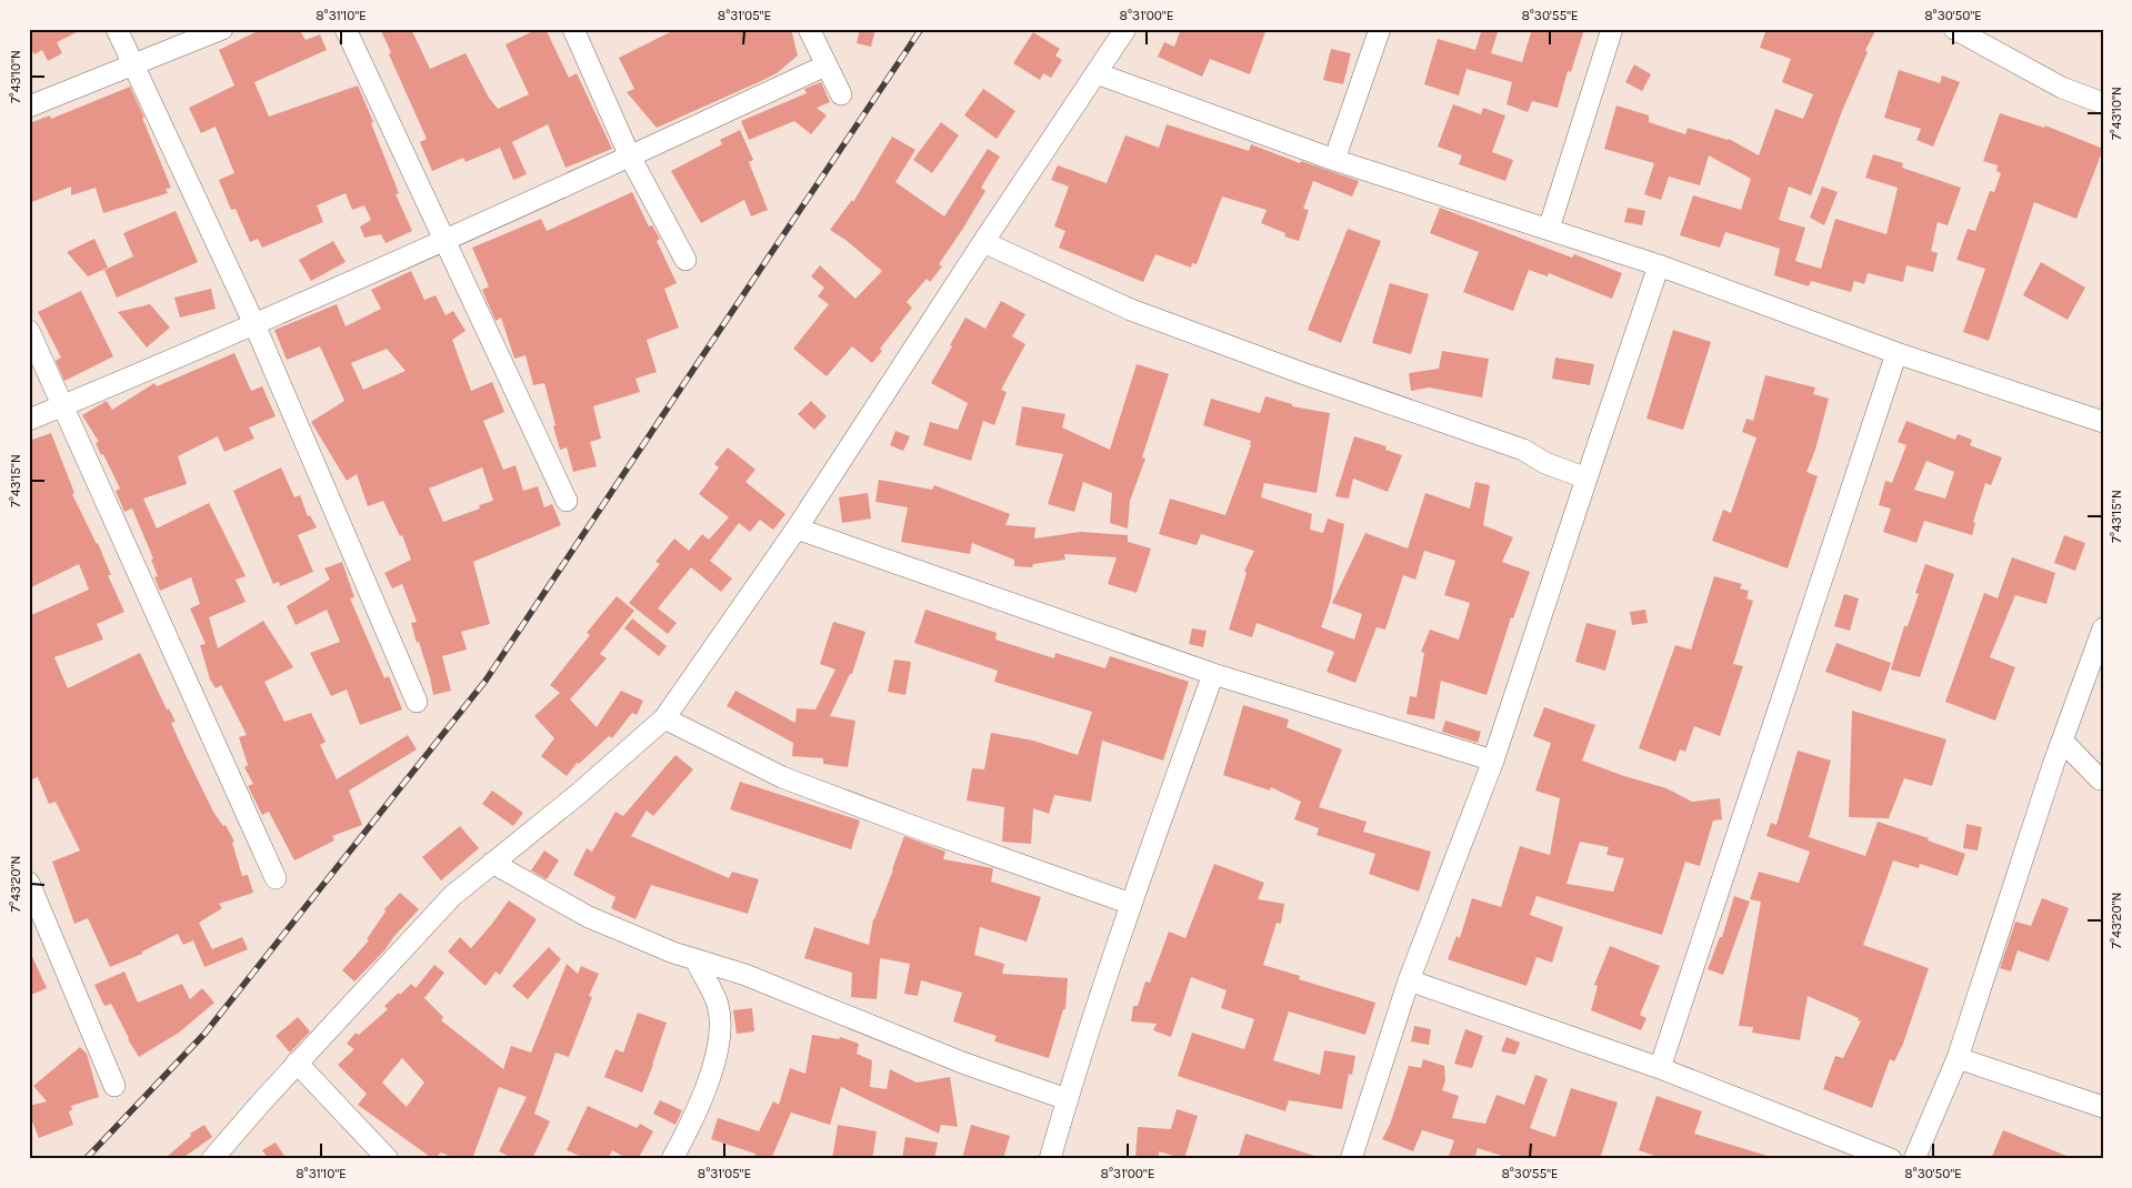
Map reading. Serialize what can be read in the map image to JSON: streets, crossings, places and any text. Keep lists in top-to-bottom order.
{
  "coordinates": [
    "8°31'10\"E",
    "8°31'05\"E",
    "8°31'00\"E",
    "8°30'55\"E",
    "8°30'50\"E",
    "7°43'10\"N",
    "7°43'15\"N",
    "7°43'20\"N"
  ]
}
